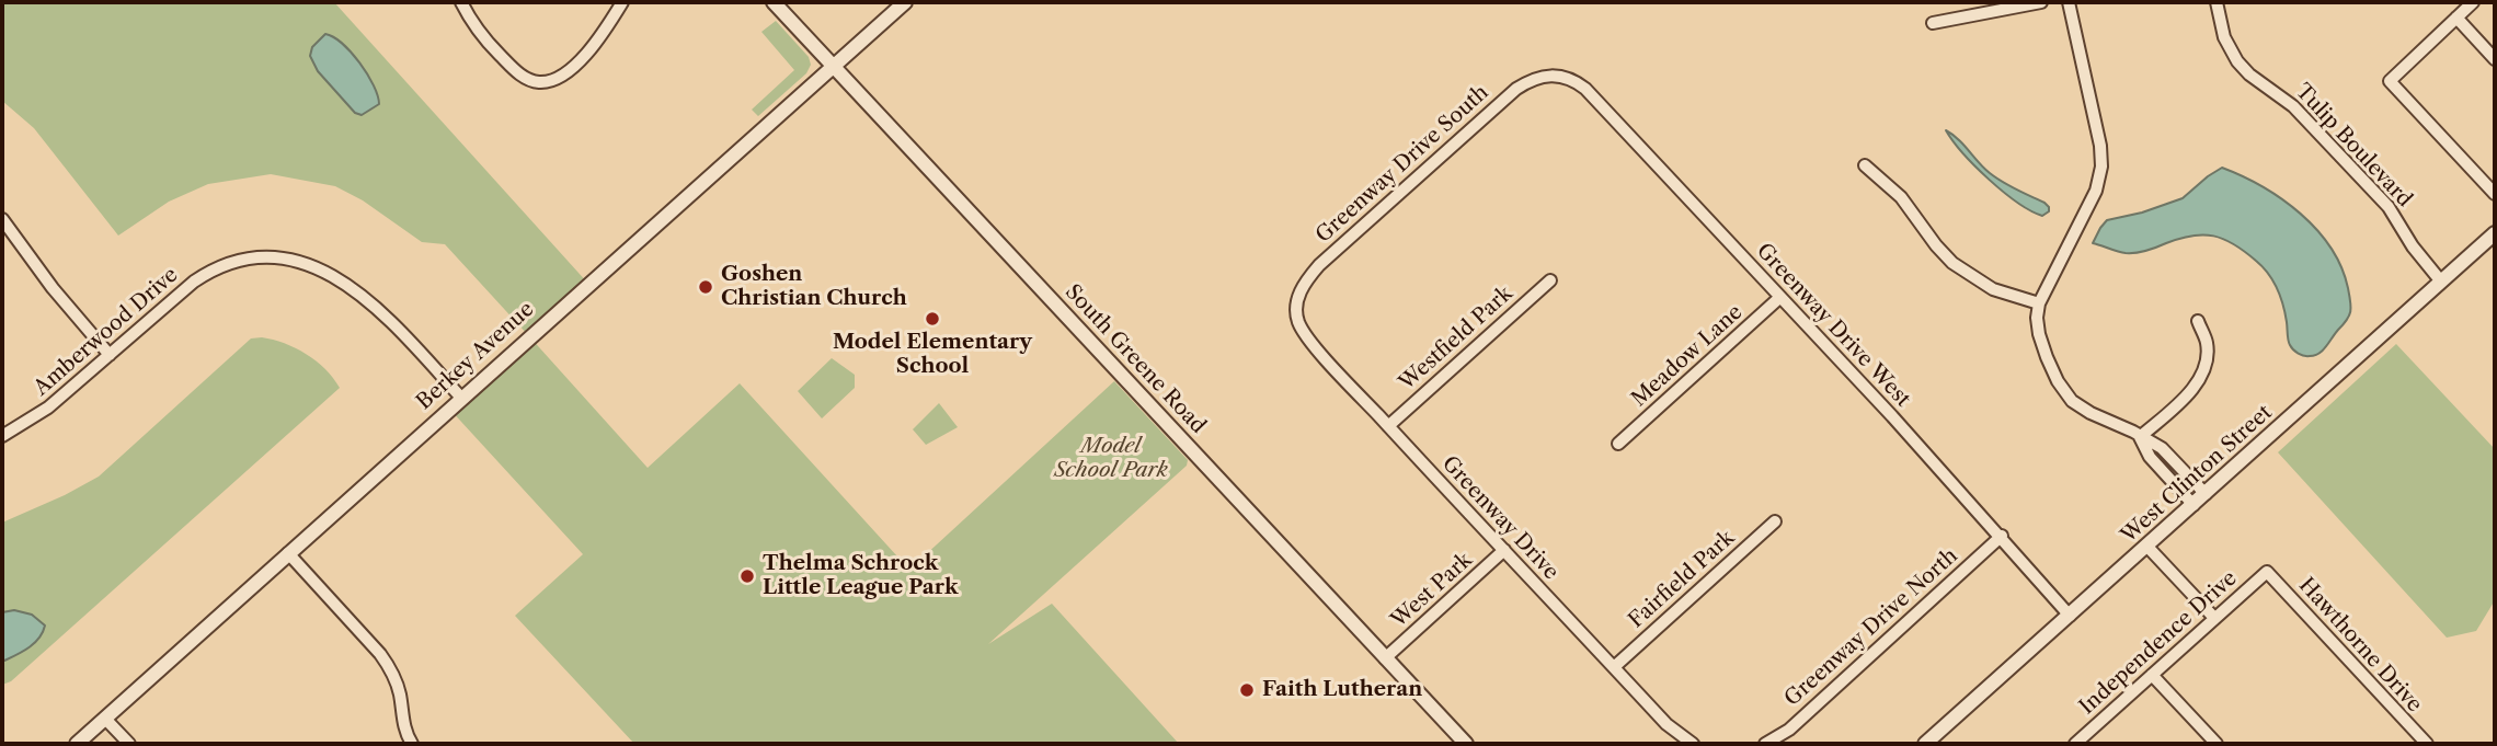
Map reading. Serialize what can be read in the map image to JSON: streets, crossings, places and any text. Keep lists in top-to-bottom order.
{
  "streets": {
    "street": [
      "Tulip Boulevard",
      "Greenway Drive South",
      "Greenway Drive West",
      "Amberwood Drive",
      "Westfield Park",
      "Berkey Avenue",
      "Meadow Lane",
      "South Greene Road",
      "West Clinton Street",
      "Greenway Drive",
      "Fairfield Park",
      "West Park",
      "Greenway Drive North",
      "Independence Drive",
      "Hawthorne Drive"
    ]
  },
  "crossings": [
    ["Tulip Boulevard", "West Clinton Street"],
    ["Greenway Drive South", "Greenway Drive West"],
    ["Greenway Drive South", "Greenway Drive"],
    ["Greenway Drive West", "Meadow Lane"],
    ["Greenway Drive West", "West Clinton Street"],
    ["Greenway Drive West", "Greenway Drive North"],
    ["Amberwood Drive", "Berkey Avenue"],
    ["Westfield Park", "Greenway Drive"],
    ["Berkey Avenue", "South Greene Road"],
    ["South Greene Road", "West Park"],
    ["Greenway Drive", "Fairfield Park"],
    ["Greenway Drive", "West Park"],
    ["Independence Drive", "Hawthorne Drive"]
  ],
  "parks": ["Model School Park"],
  "places": [
    "Goshen Christian Church",
    "Model Elementary School",
    "Thelma Schrock Little League Park",
    "Faith Lutheran"
  ]
}
